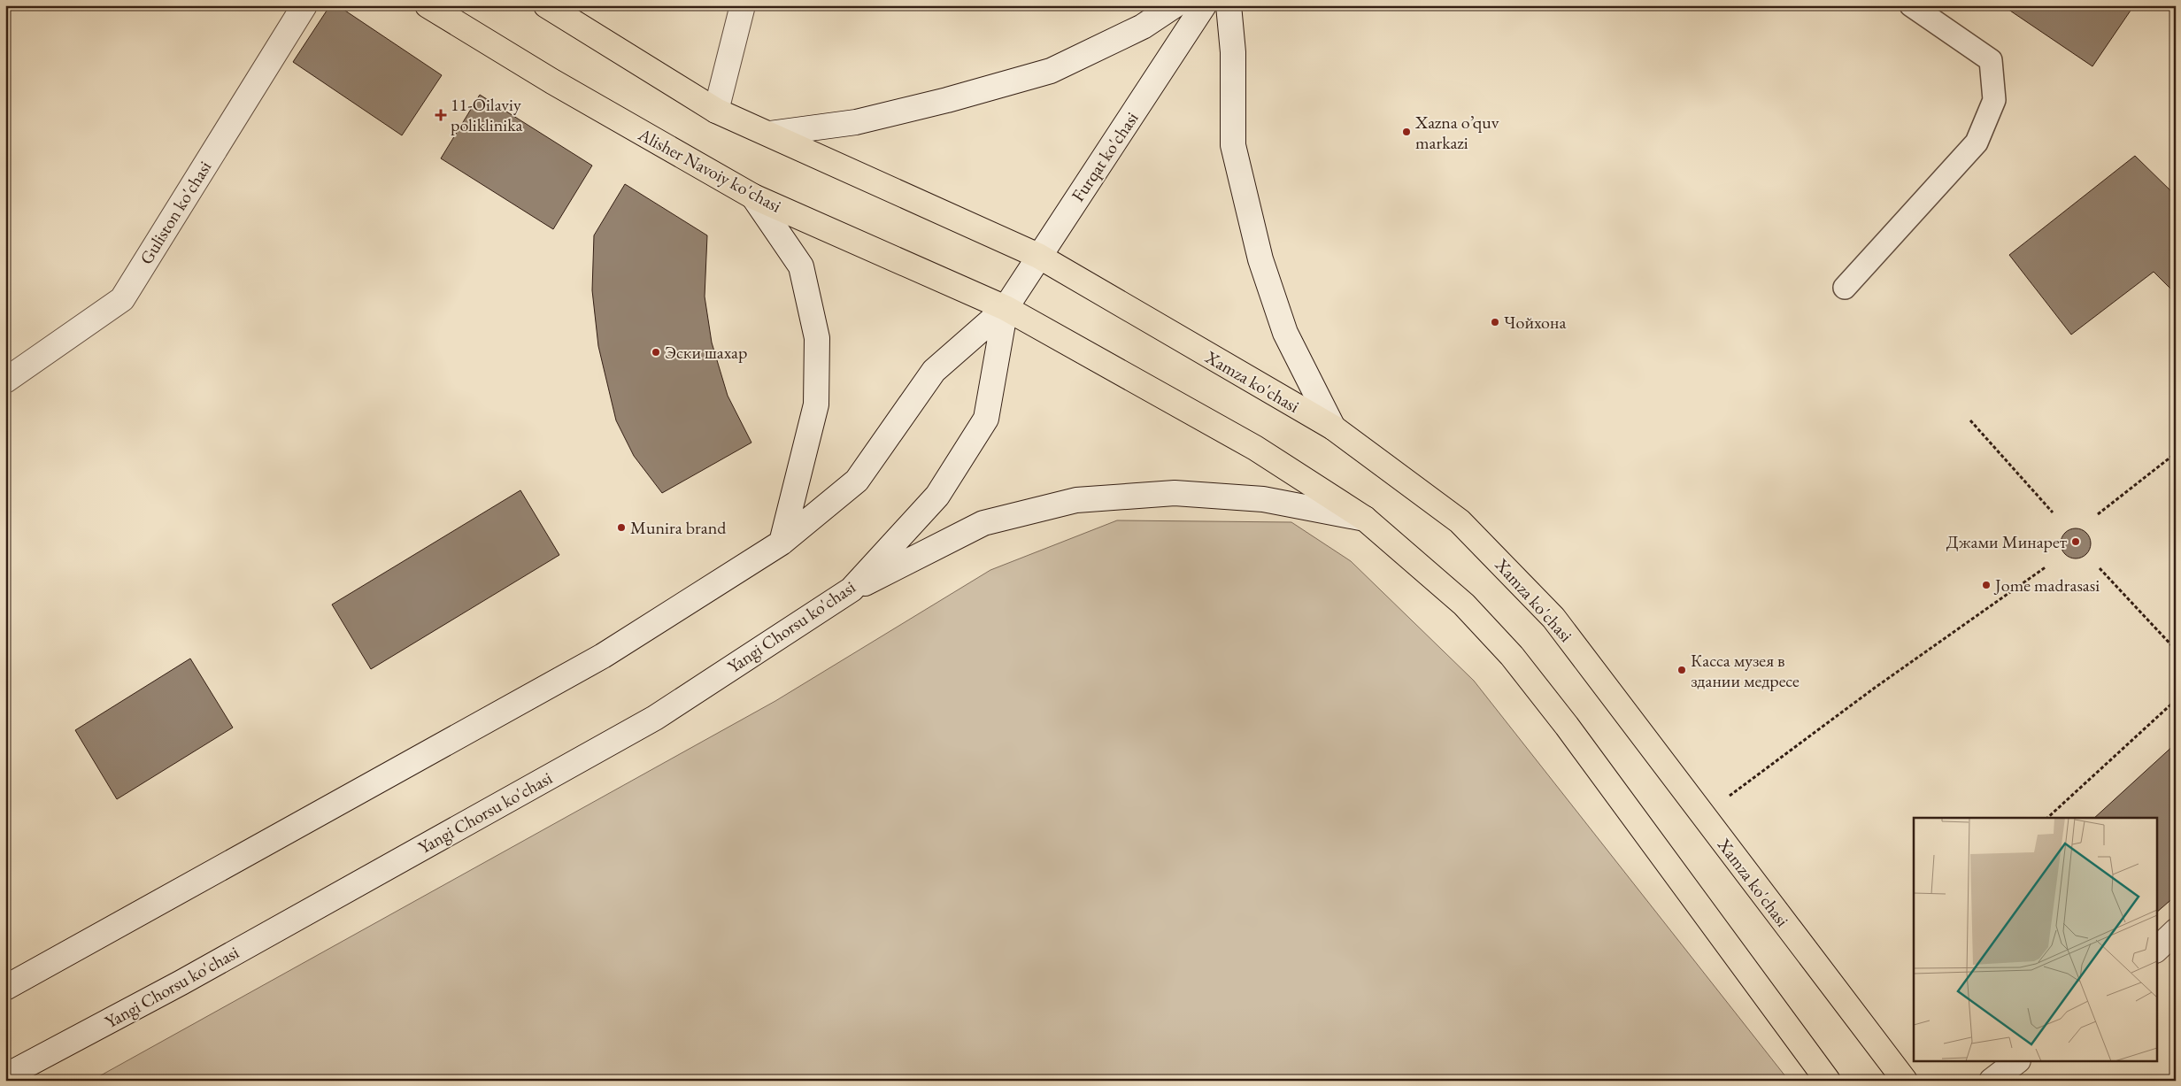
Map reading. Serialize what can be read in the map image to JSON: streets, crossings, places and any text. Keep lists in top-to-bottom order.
{
  "streets": {
    "main road": [
      "Furqat ko'chasi",
      "Alisher Navoiy ko'chasi",
      "Guliston ko'chasi",
      "Xamza ko'chasi",
      "Yangi Chorsu ko'chasi"
    ]
  },
  "crossings": [
    ["Furqat ko'chasi", "Alisher Navoiy ko'chasi"],
    ["Furqat ko'chasi", "Xamza ko'chasi"],
    ["Furqat ko'chasi", "Yangi Chorsu ko'chasi"],
    ["Alisher Navoiy ko'chasi", "Yangi Chorsu ko'chasi"]
  ],
  "places": {
    "health": ["11-Oilaviy poliklinika"],
    "other": [
      "Xazna o’quv markazi",
      "Чойхона",
      "Эски шахар",
      "Munira brand",
      "Джами Минарет",
      "Jome madrasasi",
      "Касса музея в здании медресе"
    ]
  }
}
